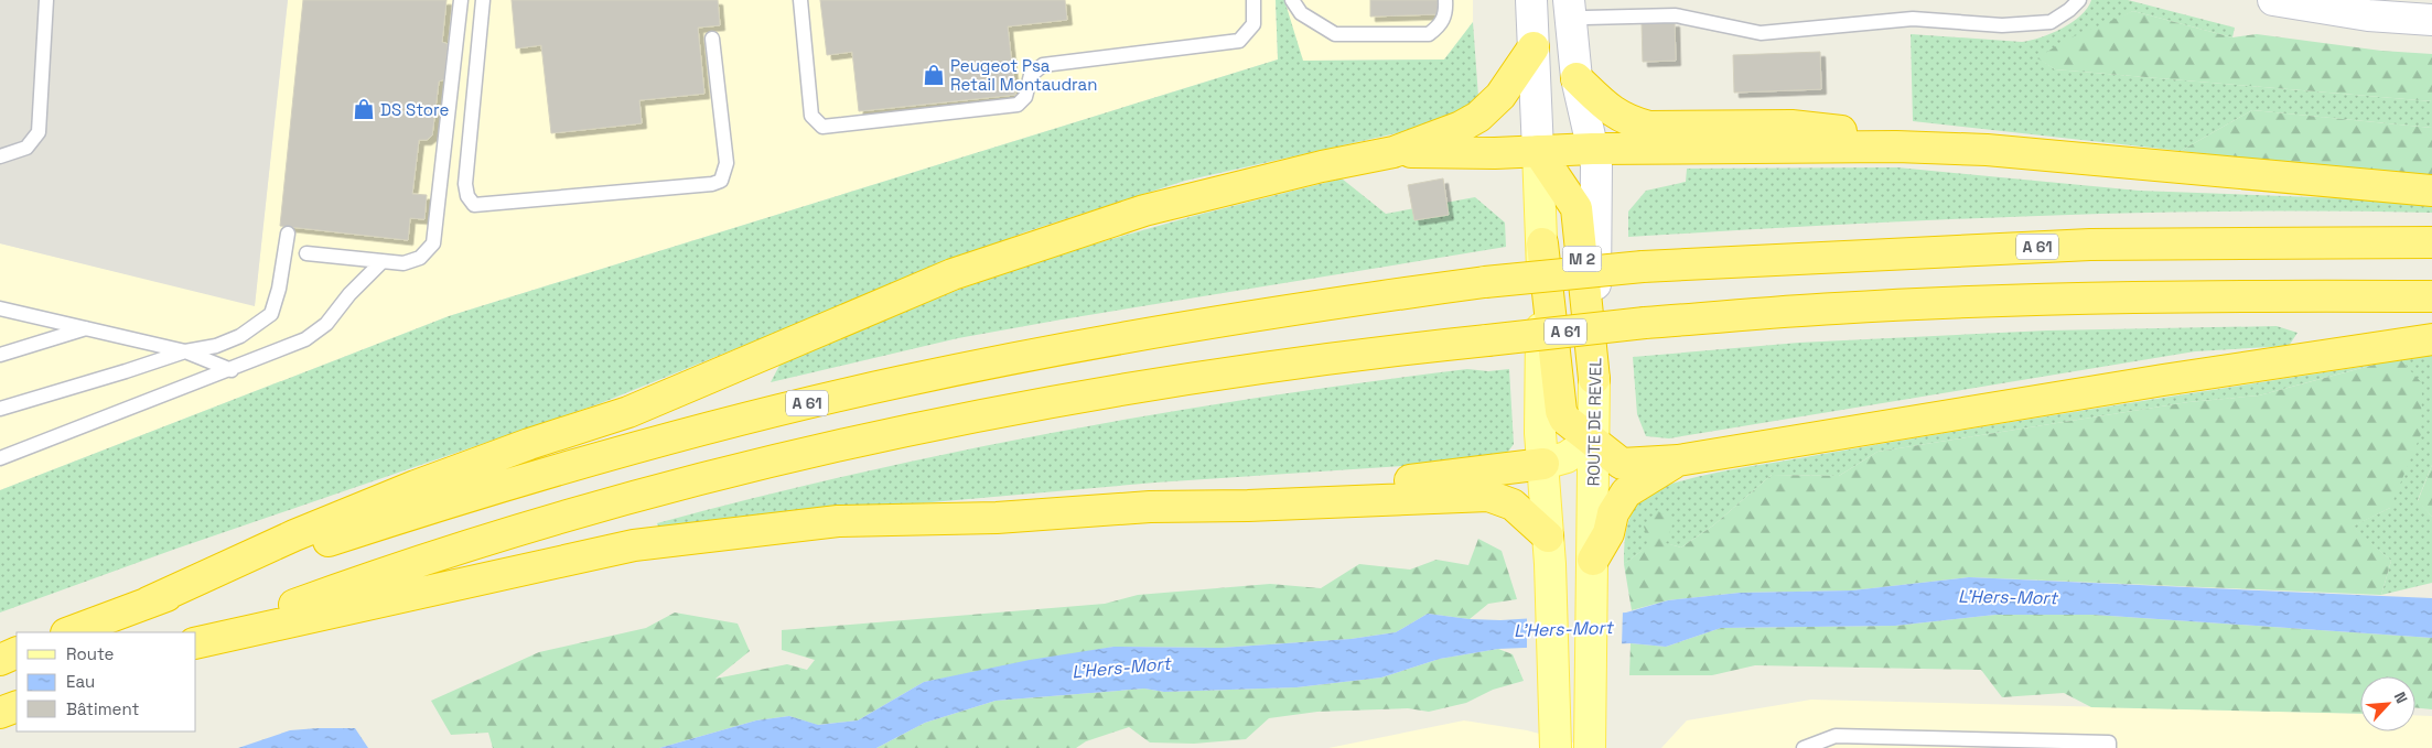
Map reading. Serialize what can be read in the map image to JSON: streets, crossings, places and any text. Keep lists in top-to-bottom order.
{
  "streets": {
    "highway": ["A 61", "M 2"],
    "main road": ["ROUTE DE REVEL"]
  },
  "crossings": [
    ["M 2", "ROUTE DE REVEL"]
  ],
  "water": ["L'Hers-Mort"],
  "places": {
    "shop": ["Peugeot Psa Retail Montaudran", "DS Store"]
  },
  "legend": ["Route", "Eau", "Bâtiment"],
  "north": "top right"
}
